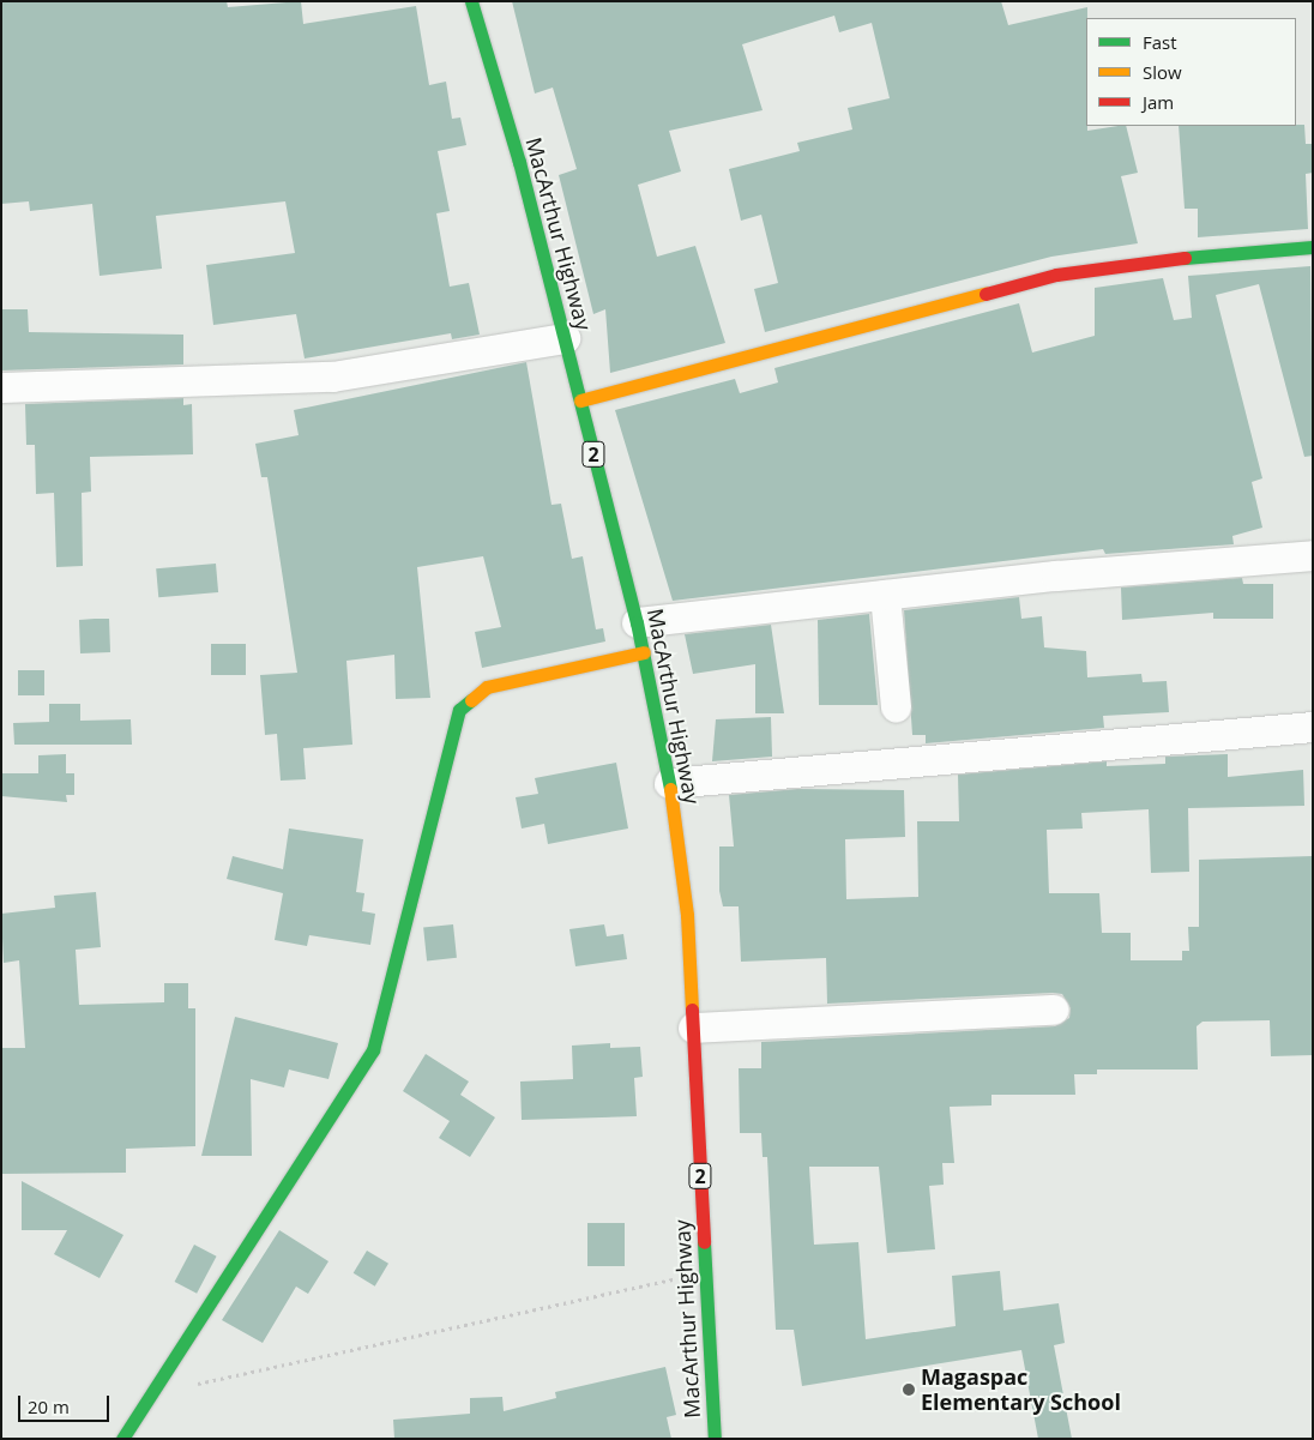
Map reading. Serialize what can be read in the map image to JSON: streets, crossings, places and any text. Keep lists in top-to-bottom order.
{
  "streets": {
    "main road": ["MacArthur Highway", "2"]
  },
  "places": ["Magaspac Elementary School"],
  "legend": ["Fast", "Slow", "Jam"],
  "scale_bar": "20 m"
}
